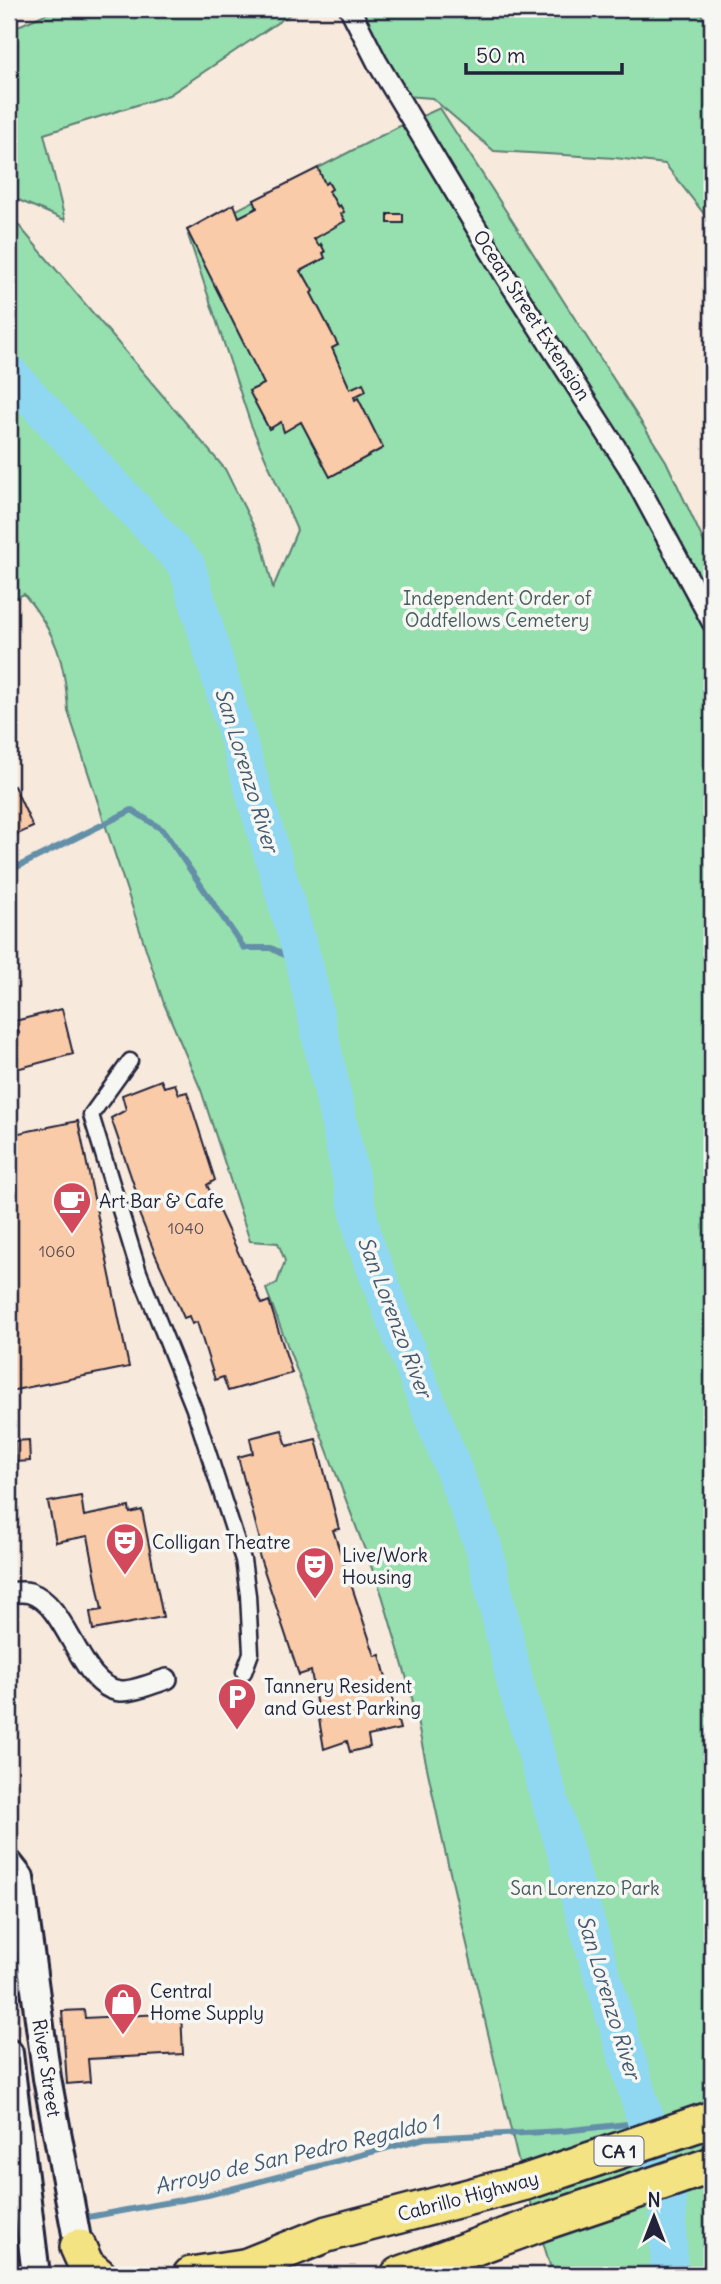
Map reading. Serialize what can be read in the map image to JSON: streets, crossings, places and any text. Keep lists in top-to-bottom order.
{
  "streets": {
    "highway": ["CA 1", "Cabrillo Highway"],
    "main road": ["River Street"],
    "street": ["Ocean Street Extension"]
  },
  "water": ["San Lorenzo River", "Arroyo de San Pedro Regaldo 1"],
  "parks": ["Independent Order of Oddfellows Cemetery", "San Lorenzo Park"],
  "places": {
    "cafe": ["Art Bar & Cafe"],
    "theatre": ["Colligan Theatre", "Live/Work Housing"],
    "parking": ["Tannery Resident and Guest Parking"],
    "shop": ["Central Home Supply"]
  },
  "house_numbers": ["1040", "1060"],
  "scale_bar": "50 m",
  "north": "top"
}
